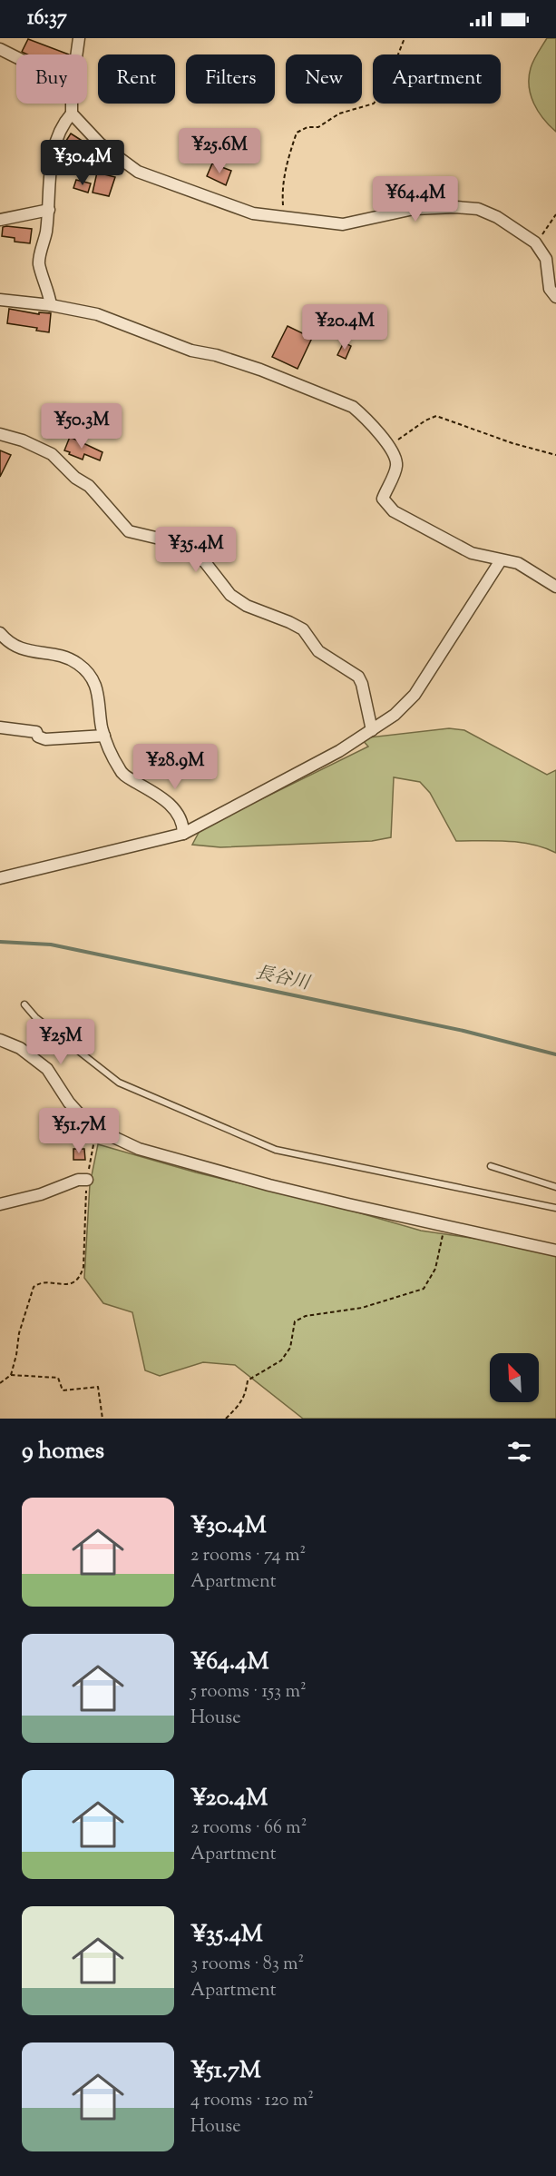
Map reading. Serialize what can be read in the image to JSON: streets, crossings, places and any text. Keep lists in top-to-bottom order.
{
  "water": ["長谷川"],
  "north": "top left",
  "page": {
    "status": "16:37",
    "chip": [
      "Buy",
      "Rent",
      "Filters",
      "New",
      "Apartment"
    ],
    "price": [
      "¥25.6M",
      "¥30.4M",
      "¥64.4M",
      "¥20.4M",
      "¥50.3M",
      "¥35.4M",
      "¥28.9M",
      "¥25M",
      "¥51.7M"
    ],
    "heading": "9 homes",
    "list": [
      {
        "name": "¥30.4M",
        "note": "2 rooms · 74 m² · Apartment"
      },
      {
        "name": "¥64.4M",
        "note": "5 rooms · 153 m² · House"
      },
      {
        "name": "¥20.4M",
        "note": "2 rooms · 66 m² · Apartment"
      },
      {
        "name": "¥35.4M",
        "note": "3 rooms · 83 m² · Apartment"
      },
      {
        "name": "¥51.7M",
        "note": "4 rooms · 120 m² · House"
      }
    ]
  }
}
